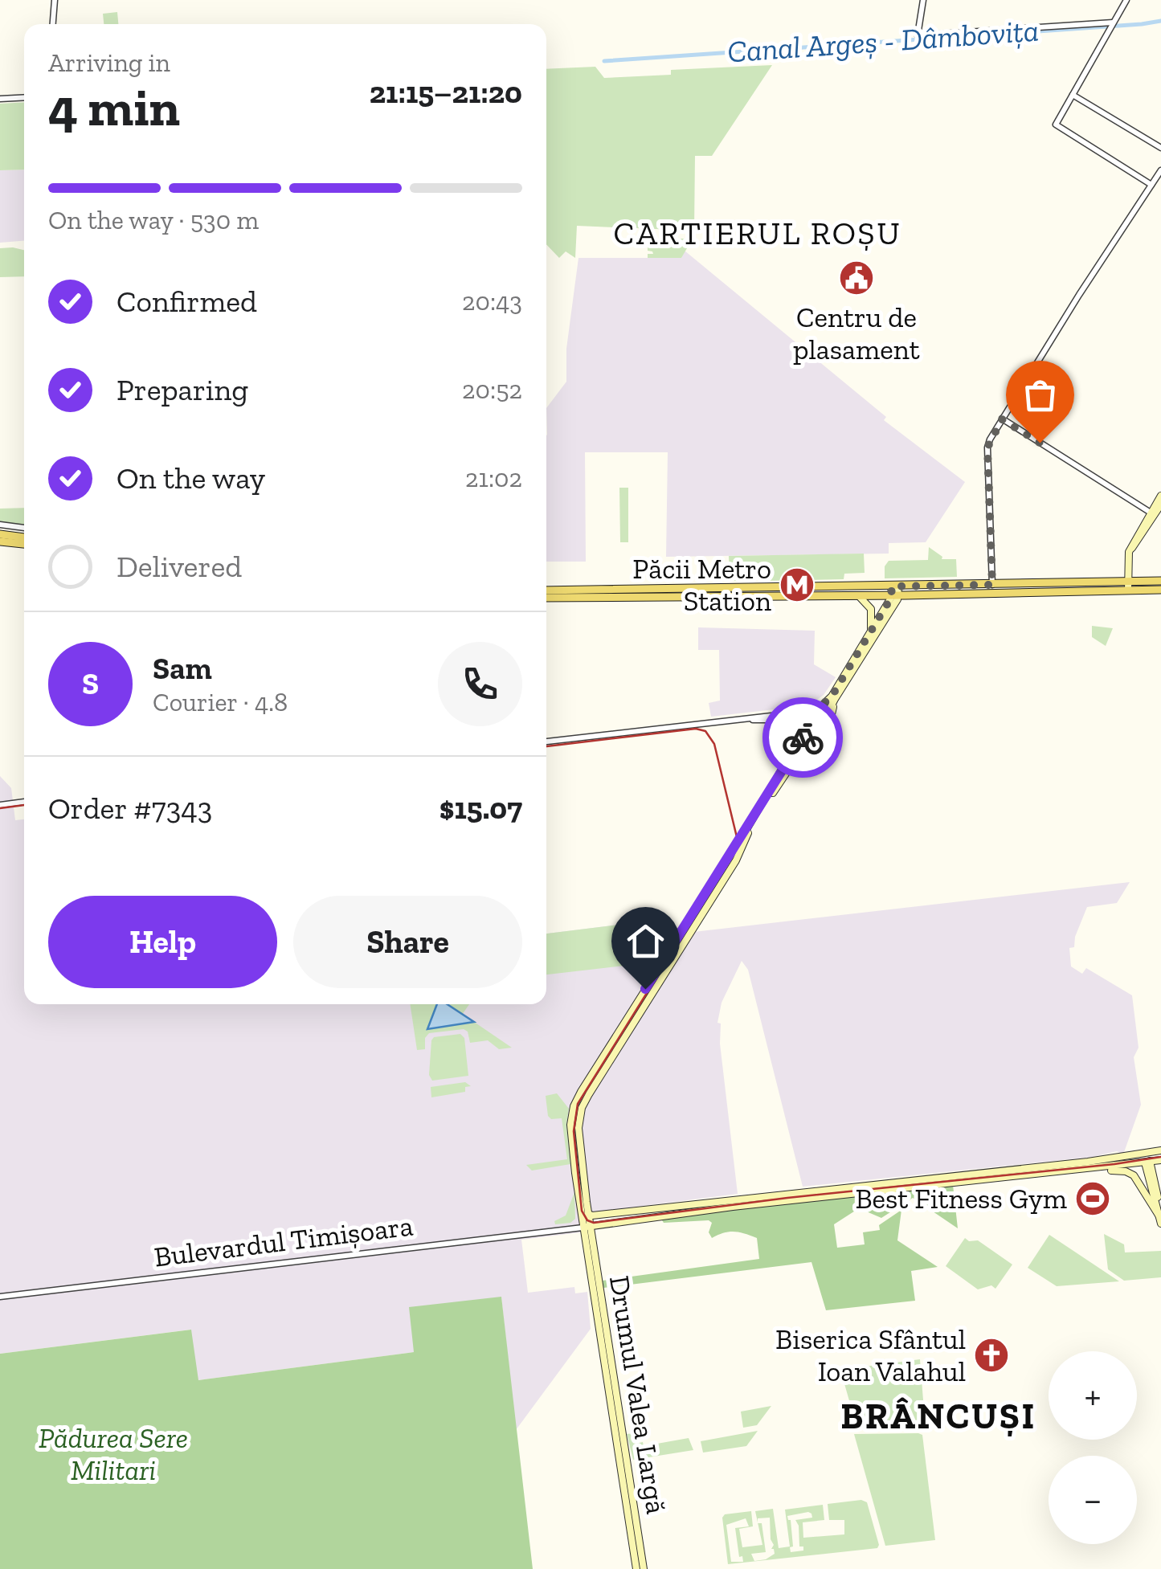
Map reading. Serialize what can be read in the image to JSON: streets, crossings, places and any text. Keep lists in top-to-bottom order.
{
  "streets": {
    "main road": ["Drumul Valea Largă"],
    "street": ["Bulevardul Timișoara"]
  },
  "crossings": [
    ["Bulevardul Timișoara", "Drumul Valea Largă"]
  ],
  "districts": ["CARTIERUL ROȘU", "BRÂNCUȘI"],
  "water": ["Canal Argeș - Dâmbovița"],
  "parks": ["Pădurea Sere Militari"],
  "places": {
    "public building": ["Centru de plasament"],
    "metro station": ["Păcii Metro Station"],
    "sports": ["Best Fitness Gym"],
    "church": ["Biserica Sfântul Ioan Valahul"]
  },
  "page": {
    "heading": ["4 min", "Arriving in", "21:15–21:20"],
    "panel": [
      "Sam",
      "Courier · 4.8",
      "Order #7343",
      "$15.07"
    ],
    "bar": "On the way · 530 m",
    "list": [
      ["Confirmed", "20:43"],
      ["Preparing", "20:52"],
      ["On the way", "21:02"],
      "Delivered"
    ],
    "round": "S",
    "buttons": ["Help", "Share"],
    "map_buttons": ["+", "−"]
  }
}
